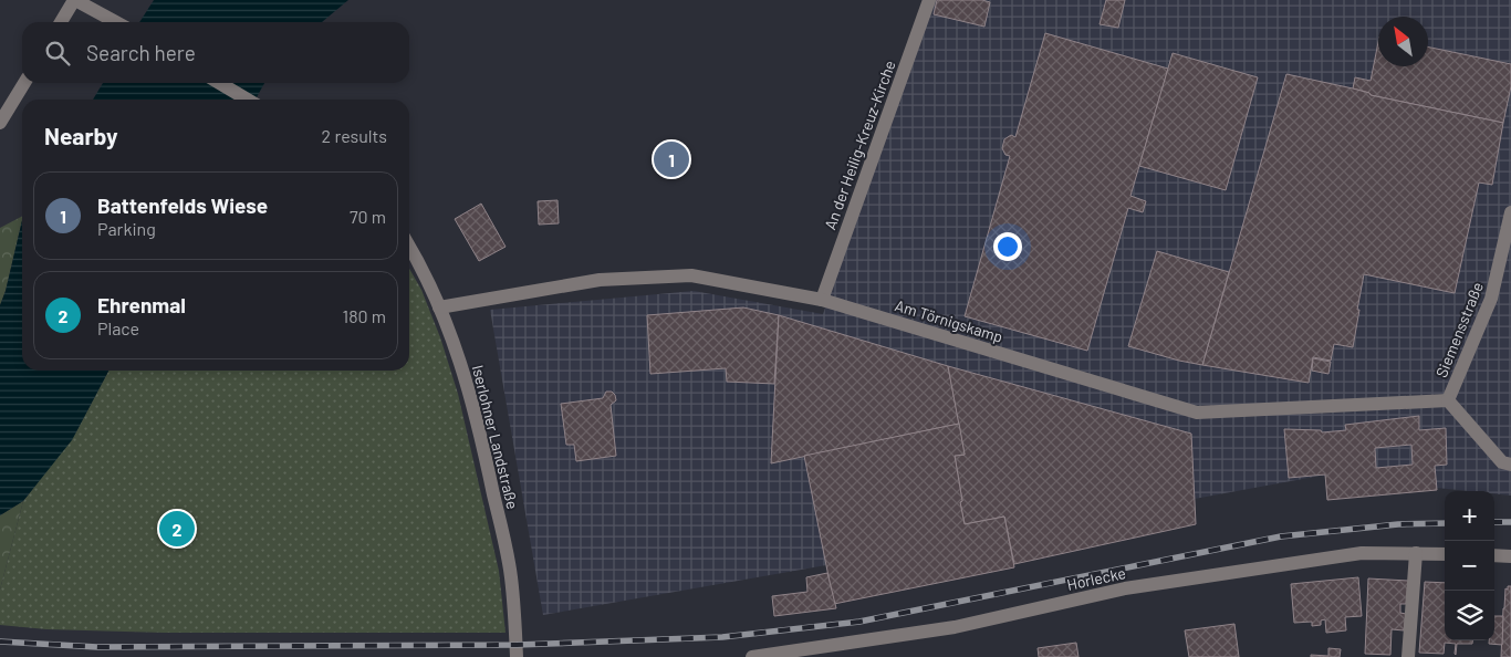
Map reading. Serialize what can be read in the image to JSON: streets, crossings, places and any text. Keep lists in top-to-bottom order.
{
  "streets": {
    "street": [
      "An der Heilig-Kreuz-Kirche",
      "Am Törnigskamp",
      "Siemensstraße",
      "Iserlohner Landstraße",
      "Horlecke"
    ]
  },
  "crossings": [
    ["An der Heilig-Kreuz-Kirche", "Am Törnigskamp"],
    ["Am Törnigskamp", "Siemensstraße"],
    ["Am Törnigskamp", "Iserlohner Landstraße"]
  ],
  "north": "top left",
  "page": {
    "search": "Search here",
    "heading": ["Nearby", "2 results"],
    "pins": ["1", "2"],
    "list": [
      {
        "mark": "1",
        "name": "Battenfelds Wiese",
        "note": "Parking",
        "value": "70 m"
      },
      {
        "mark": "2",
        "name": "Ehrenmal",
        "note": "Place",
        "value": "180 m"
      }
    ],
    "map_buttons": ["+", "−"]
  }
}
